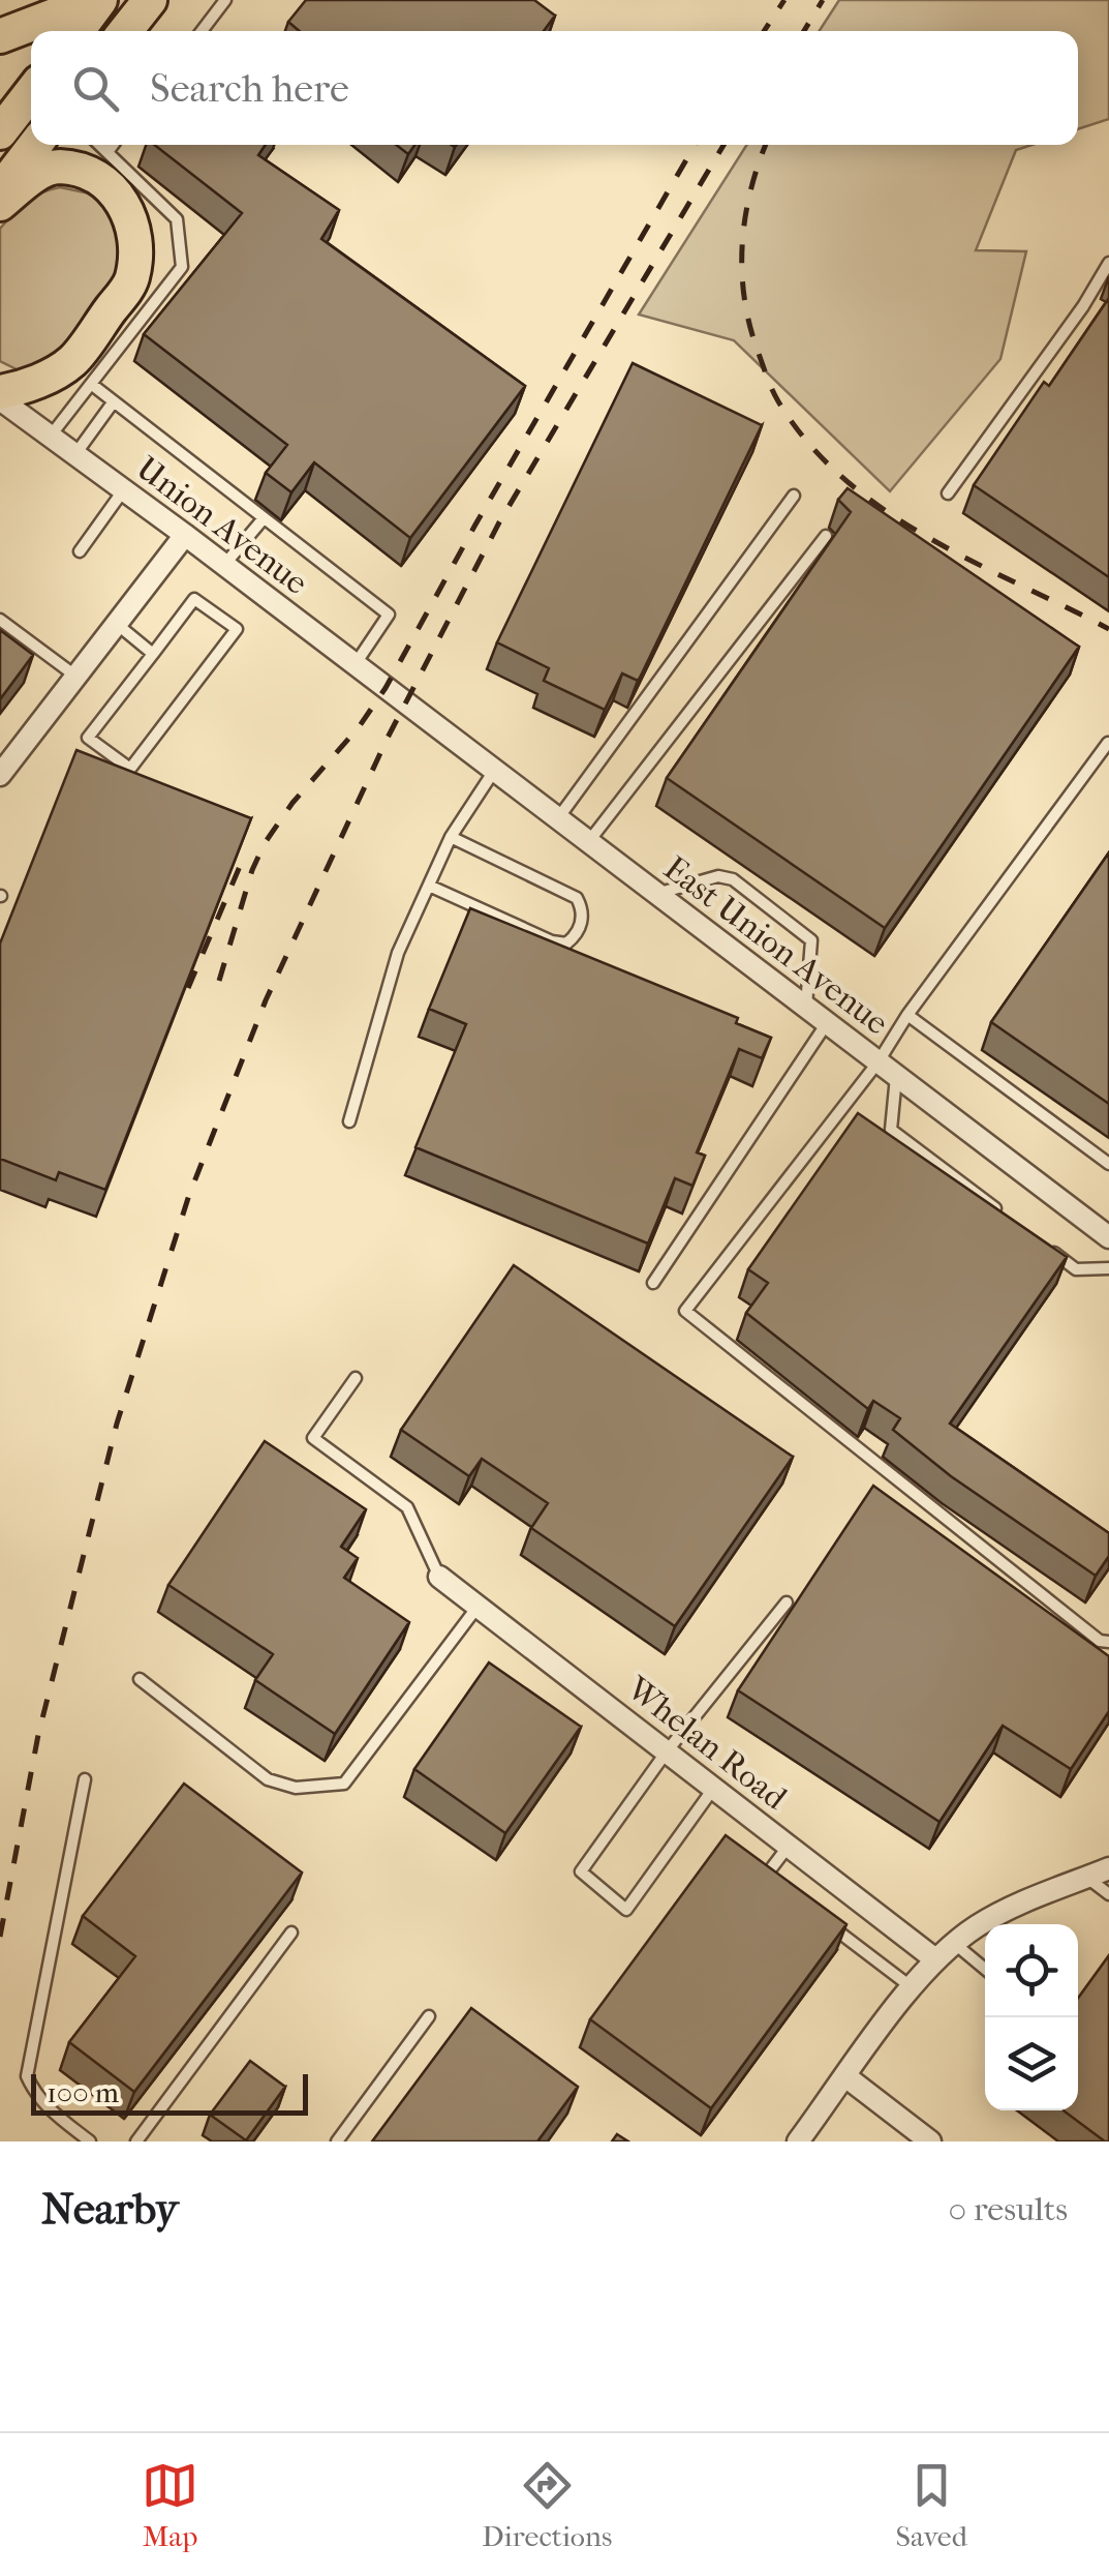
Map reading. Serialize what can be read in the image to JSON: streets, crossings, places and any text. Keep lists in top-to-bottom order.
{
  "streets": {
    "street": ["Union Avenue", "East Union Avenue", "Whelan Road"]
  },
  "crossings": [
    ["Union Avenue", "East Union Avenue"]
  ],
  "scale_bar": "100 m",
  "page": {
    "search": "Search here",
    "scale": "100 m",
    "heading": ["Nearby", "0 results"],
    "nav": ["Map", "Directions", "Saved"]
  }
}
